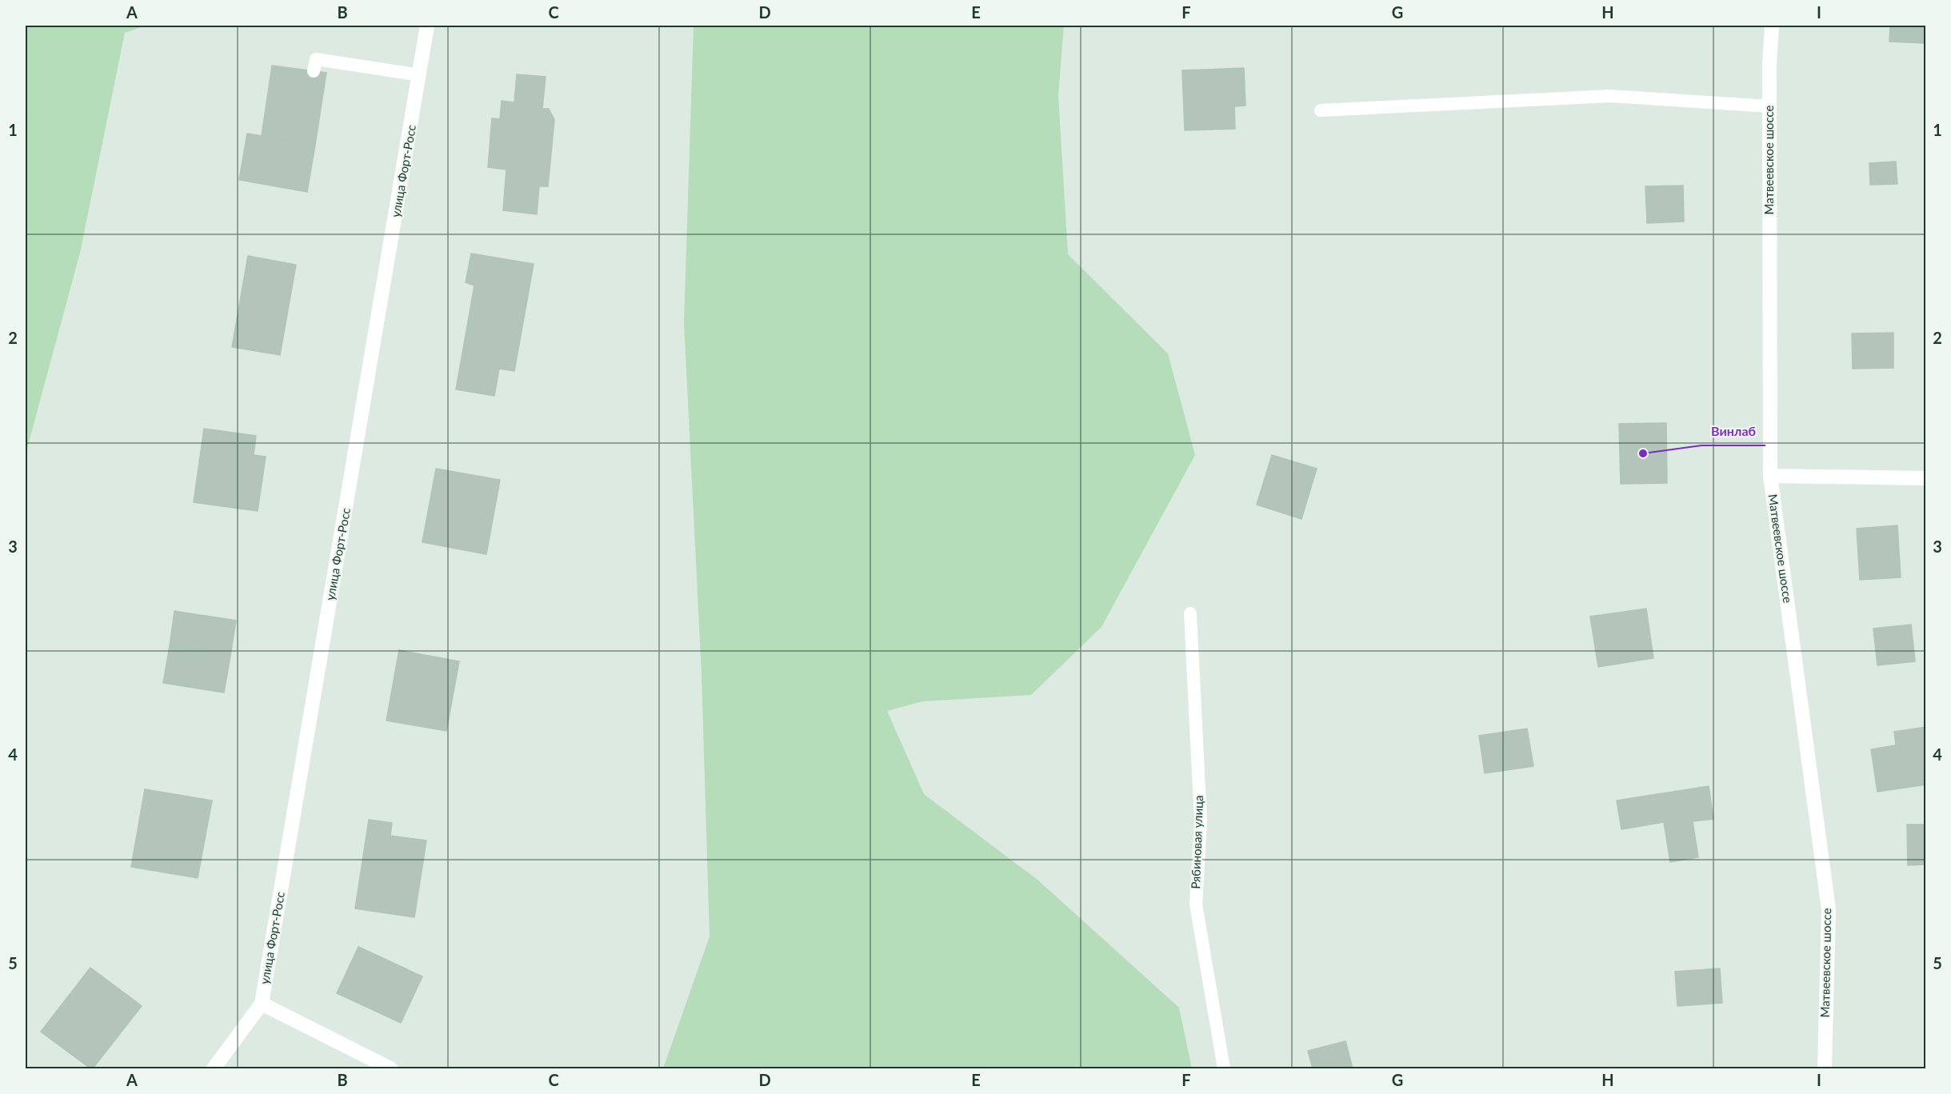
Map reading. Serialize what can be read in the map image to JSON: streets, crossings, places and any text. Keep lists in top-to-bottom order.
{
  "streets": {
    "street": ["Матвеевское шоссе", "улица Форт-Росс"],
    "lane": ["Рябиновая улица"]
  },
  "places": ["Винлаб"],
  "grid": {
    "columns": [
      "A",
      "B",
      "C",
      "D",
      "E",
      "F",
      "G",
      "H",
      "I"
    ],
    "rows": [
      "1",
      "2",
      "3",
      "4",
      "5"
    ]
  }
}
